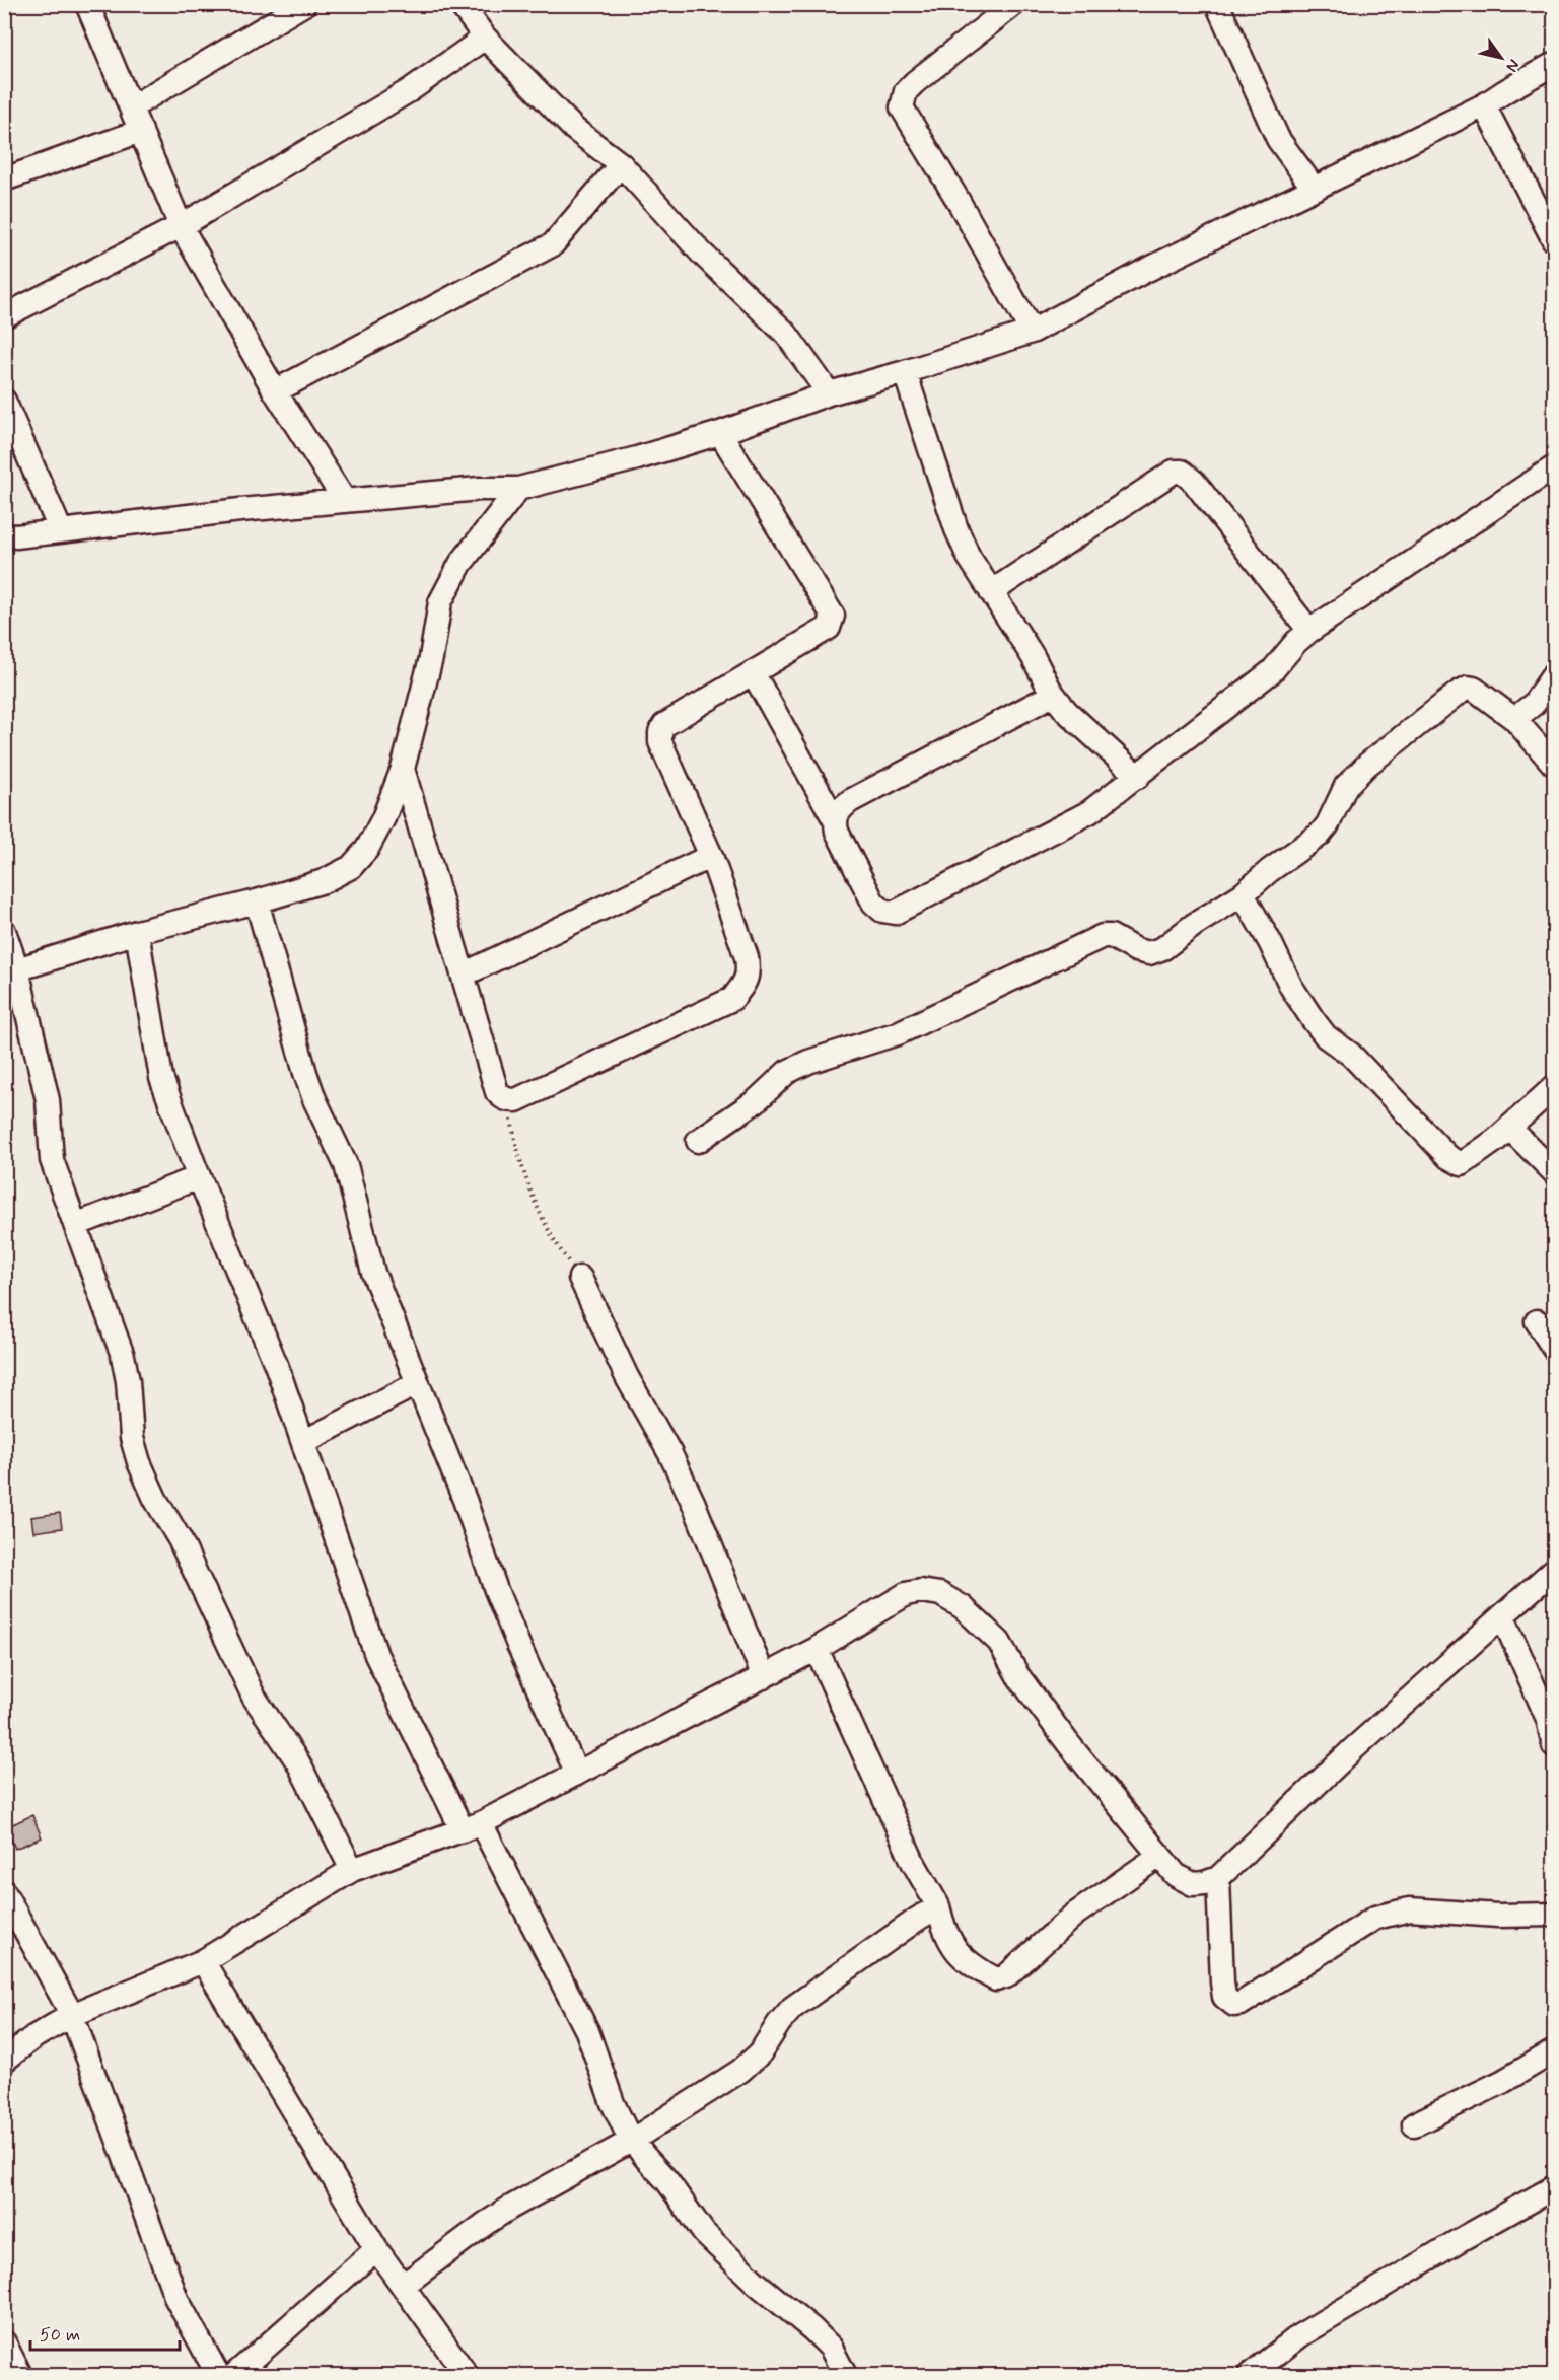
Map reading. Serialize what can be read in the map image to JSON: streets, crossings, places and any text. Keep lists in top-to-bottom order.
{
  "scale_bar": "50 m",
  "north": "bottom right"
}
